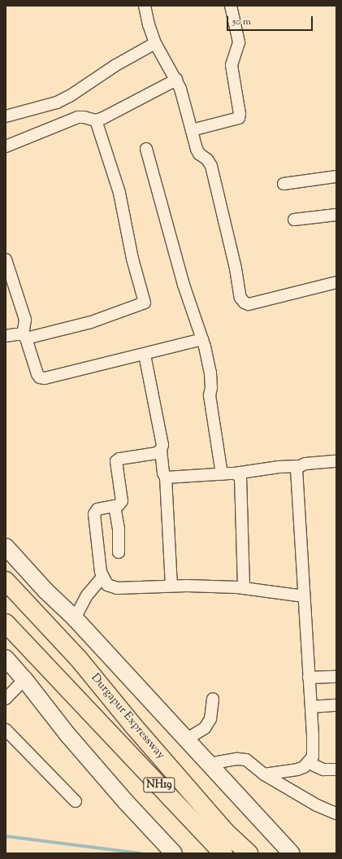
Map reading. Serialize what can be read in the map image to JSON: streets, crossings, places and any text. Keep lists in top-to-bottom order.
{
  "streets": {
    "highway": ["Durgapur Expressway", "NH19"]
  },
  "scale_bar": "50 m"
}
